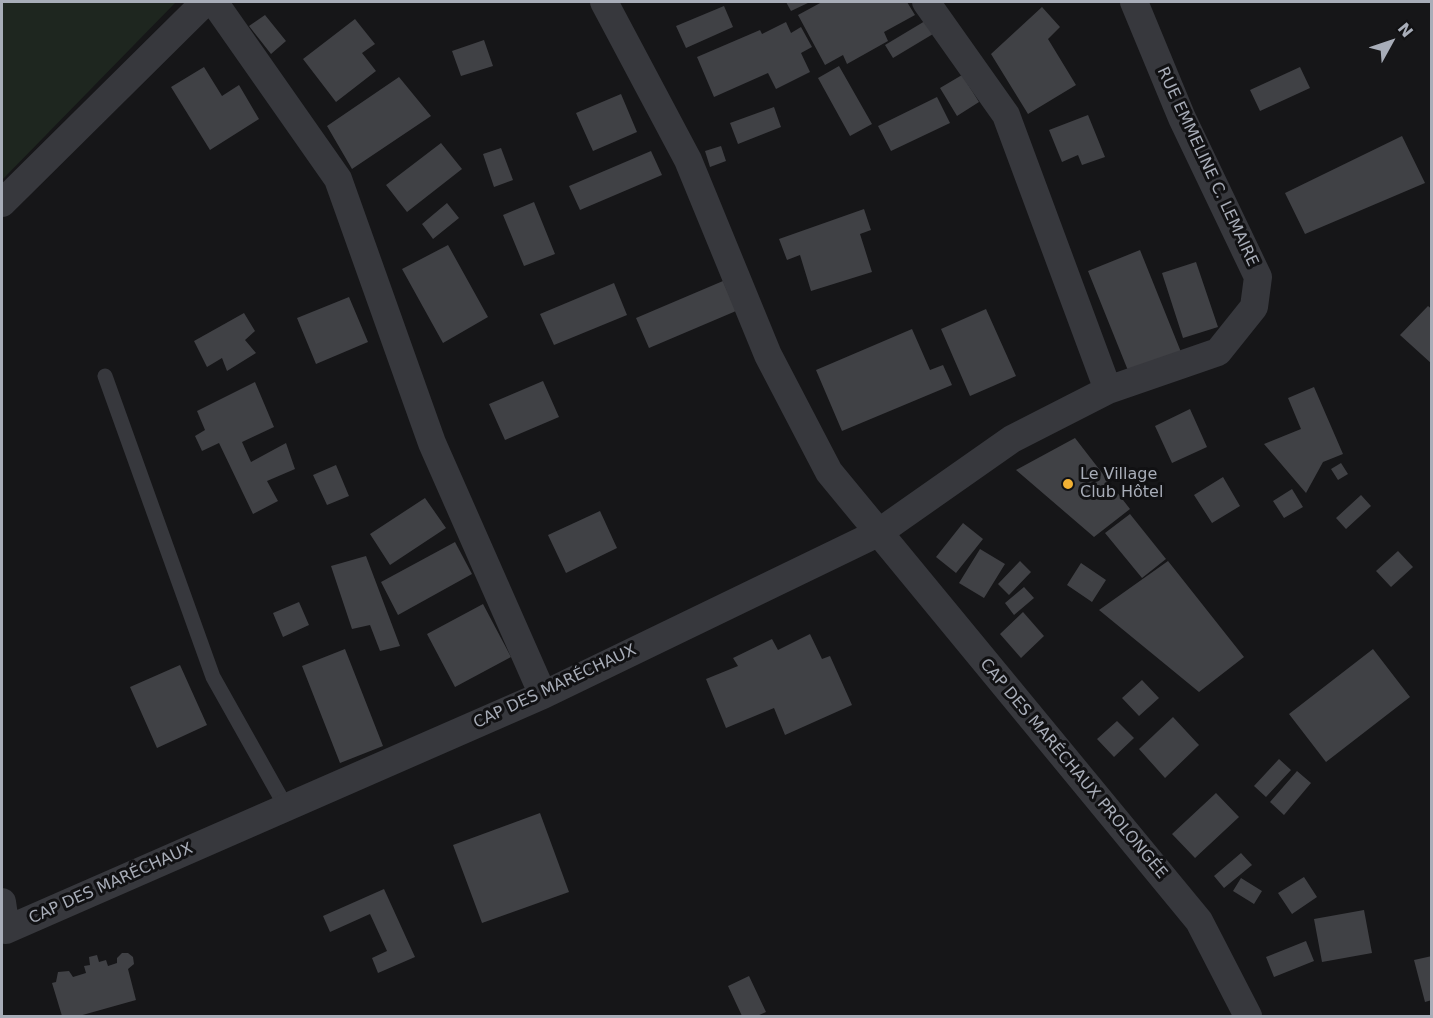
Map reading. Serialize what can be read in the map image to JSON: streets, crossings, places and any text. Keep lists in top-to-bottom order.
{
  "streets": {
    "street": ["RUE EMMELINE C. LEMAIRE", "CAP DES MARÉCHAUX", "CAP DES MARÉCHAUX PROLONGÉE"]
  },
  "crossings": [
    ["RUE EMMELINE C. LEMAIRE", "CAP DES MARÉCHAUX"],
    ["CAP DES MARÉCHAUX", "CAP DES MARÉCHAUX PROLONGÉE"]
  ],
  "places": ["Le Village Club Hôtel"],
  "north": "top right"
}
